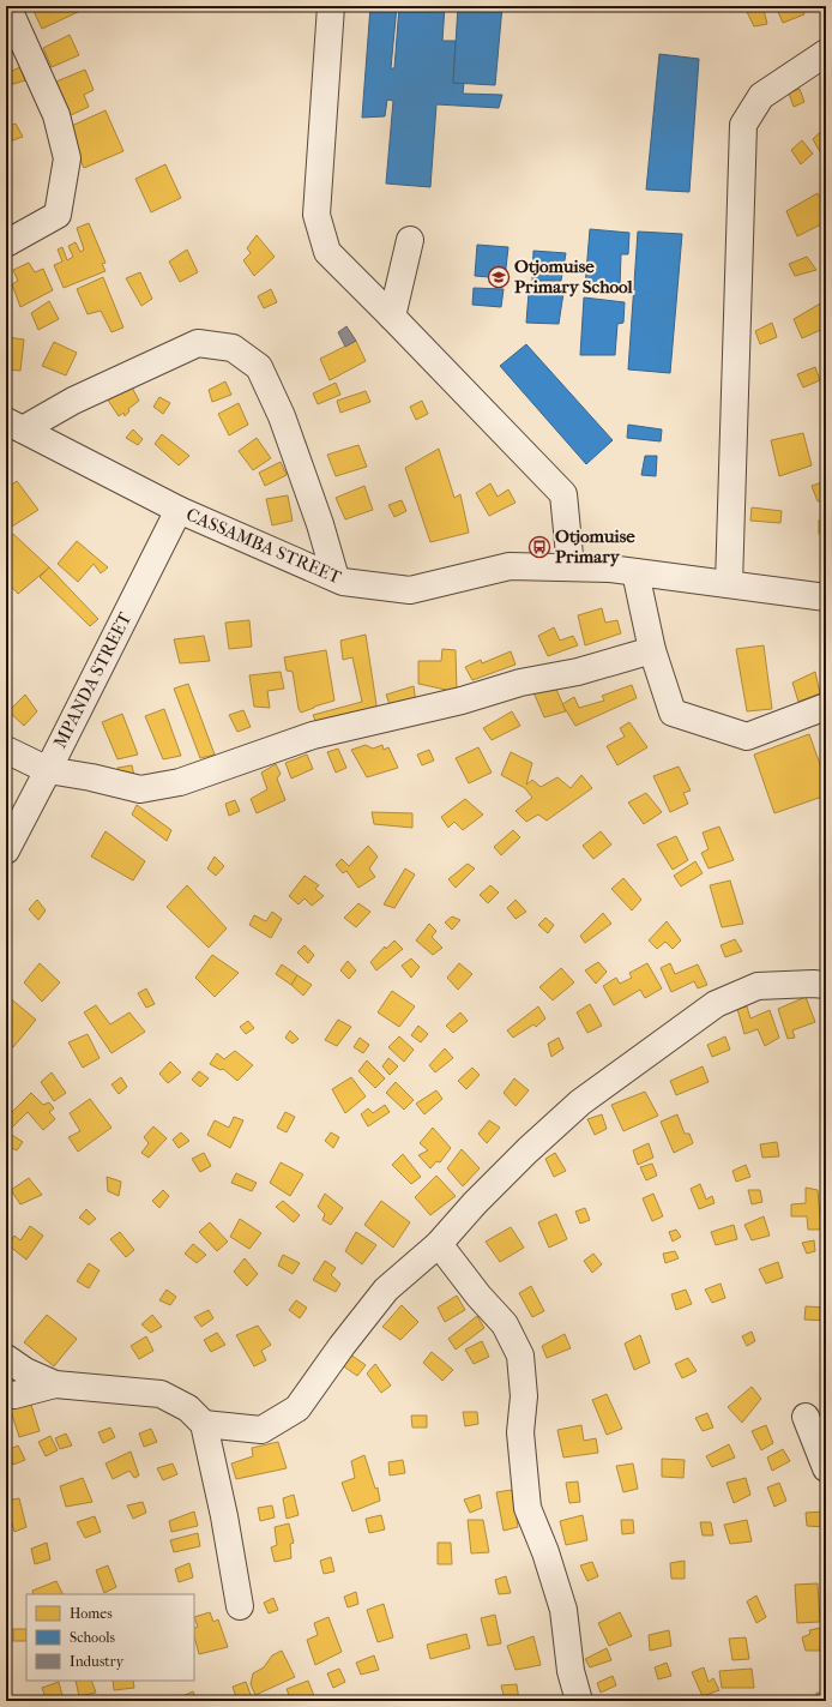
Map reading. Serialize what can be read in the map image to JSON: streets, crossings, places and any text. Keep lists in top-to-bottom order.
{
  "streets": {
    "street": ["CASSAMBA STREET", "MPANDA STREET"]
  },
  "crossings": [
    ["CASSAMBA STREET", "MPANDA STREET"]
  ],
  "places": {
    "school or university": ["Otjomuise Primary School"],
    "bus stop": ["Otjomuise Primary"]
  },
  "legend": ["Homes", "Schools", "Industry"]
}
